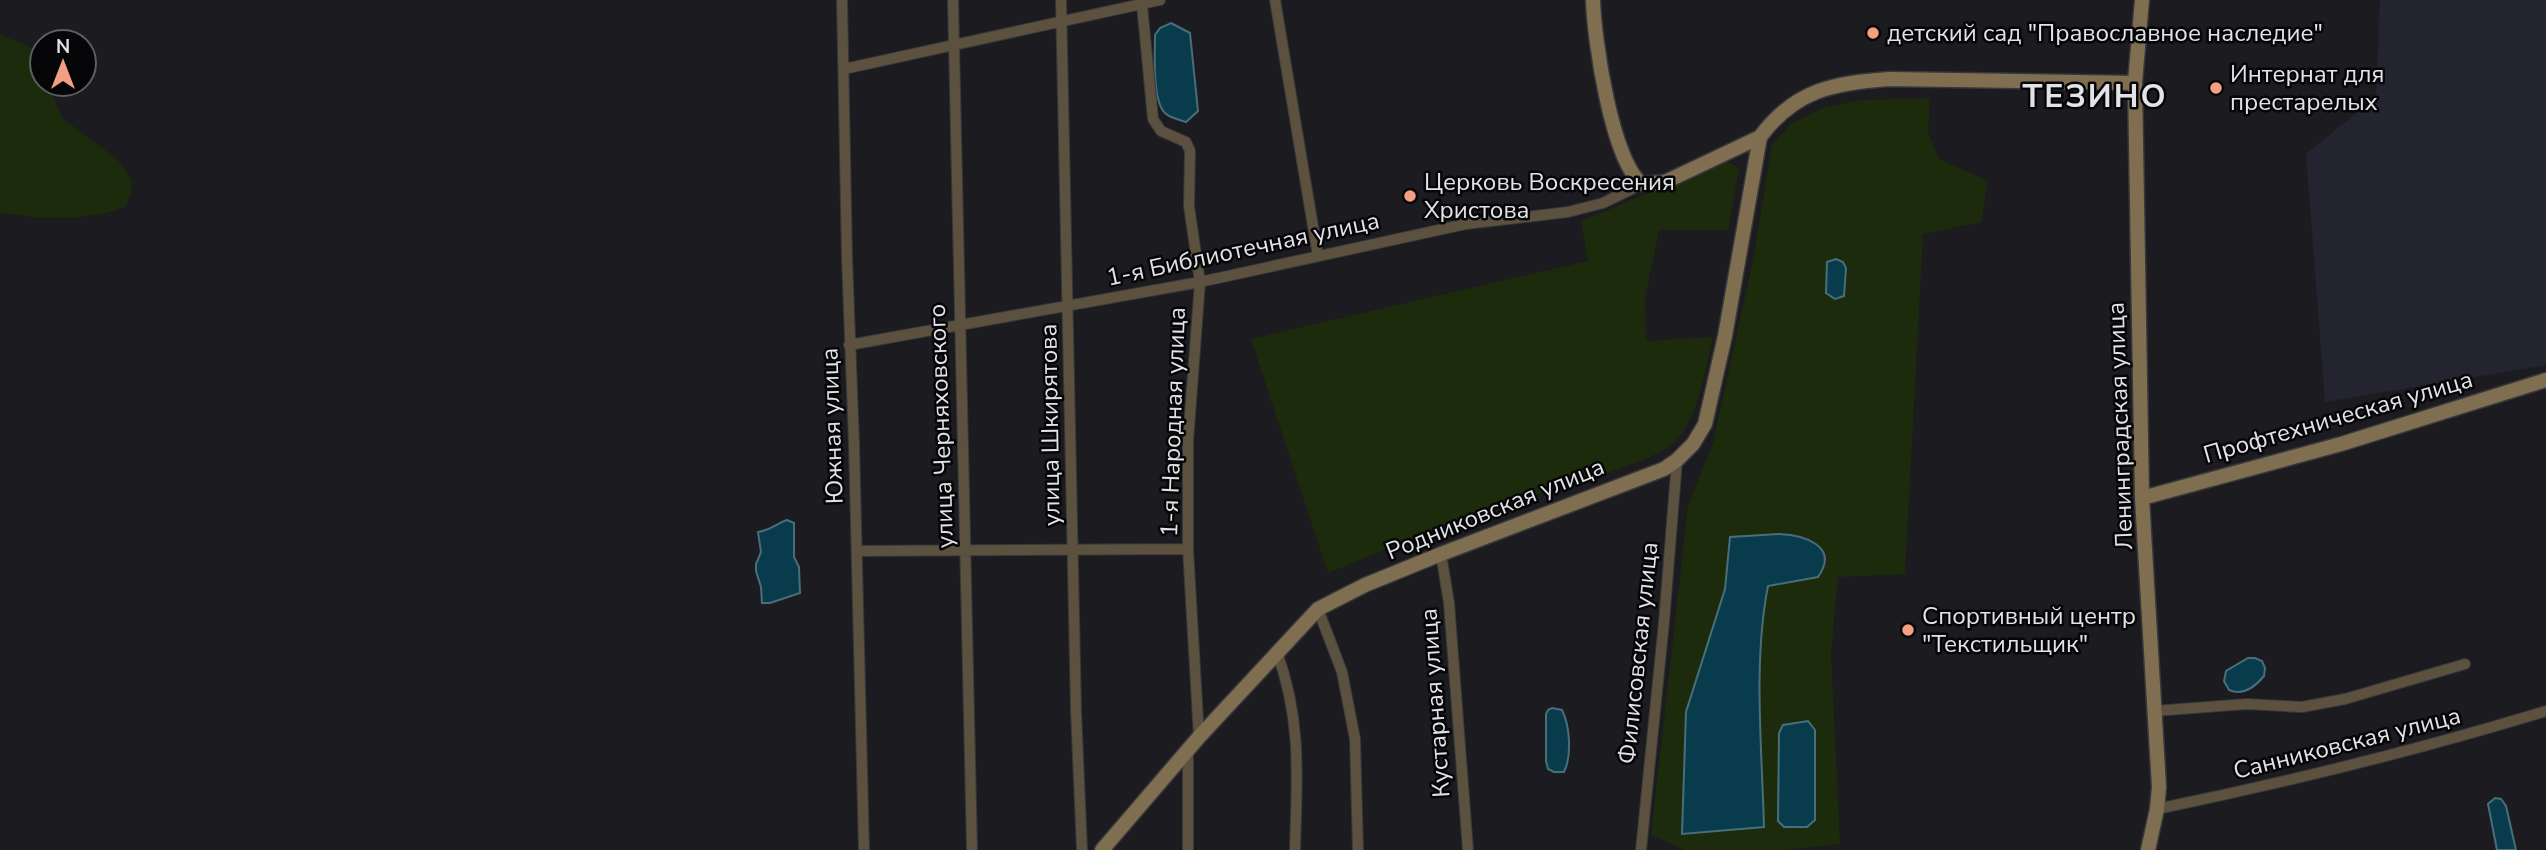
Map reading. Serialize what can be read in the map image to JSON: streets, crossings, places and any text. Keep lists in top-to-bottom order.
{
  "streets": {
    "main road": ["Профтехническая улица", "Ленинградская улица", "Родниковская улица"],
    "street": [
      "1-я Библиотечная улица",
      "1-я Народная улица",
      "улица Шкирятова",
      "Южная улица",
      "улица Черняховского",
      "Филисовская улица",
      "Кустарная улица",
      "Санниковская улица"
    ]
  },
  "crossings": [
    ["1-я Библиотечная улица", "1-я Народная улица"],
    ["1-я Библиотечная улица", "улица Шкирятова"],
    ["1-я Библиотечная улица", "Южная улица"],
    ["1-я Библиотечная улица", "улица Черняховского"],
    ["Профтехническая улица", "Ленинградская улица"],
    ["1-я Народная улица", "Родниковская улица"],
    ["Ленинградская улица", "Санниковская улица"],
    ["Родниковская улица", "Филисовская улица"],
    ["Родниковская улица", "Кустарная улица"]
  ],
  "districts": ["ТЕЗИНО"],
  "places": [
    "детский сад \"Православное наследие\"",
    "Интернат для престарелых",
    "Церковь Воскресения Христова",
    "Спортивный центр \"Текстильщик\""
  ],
  "north": "top"
}
